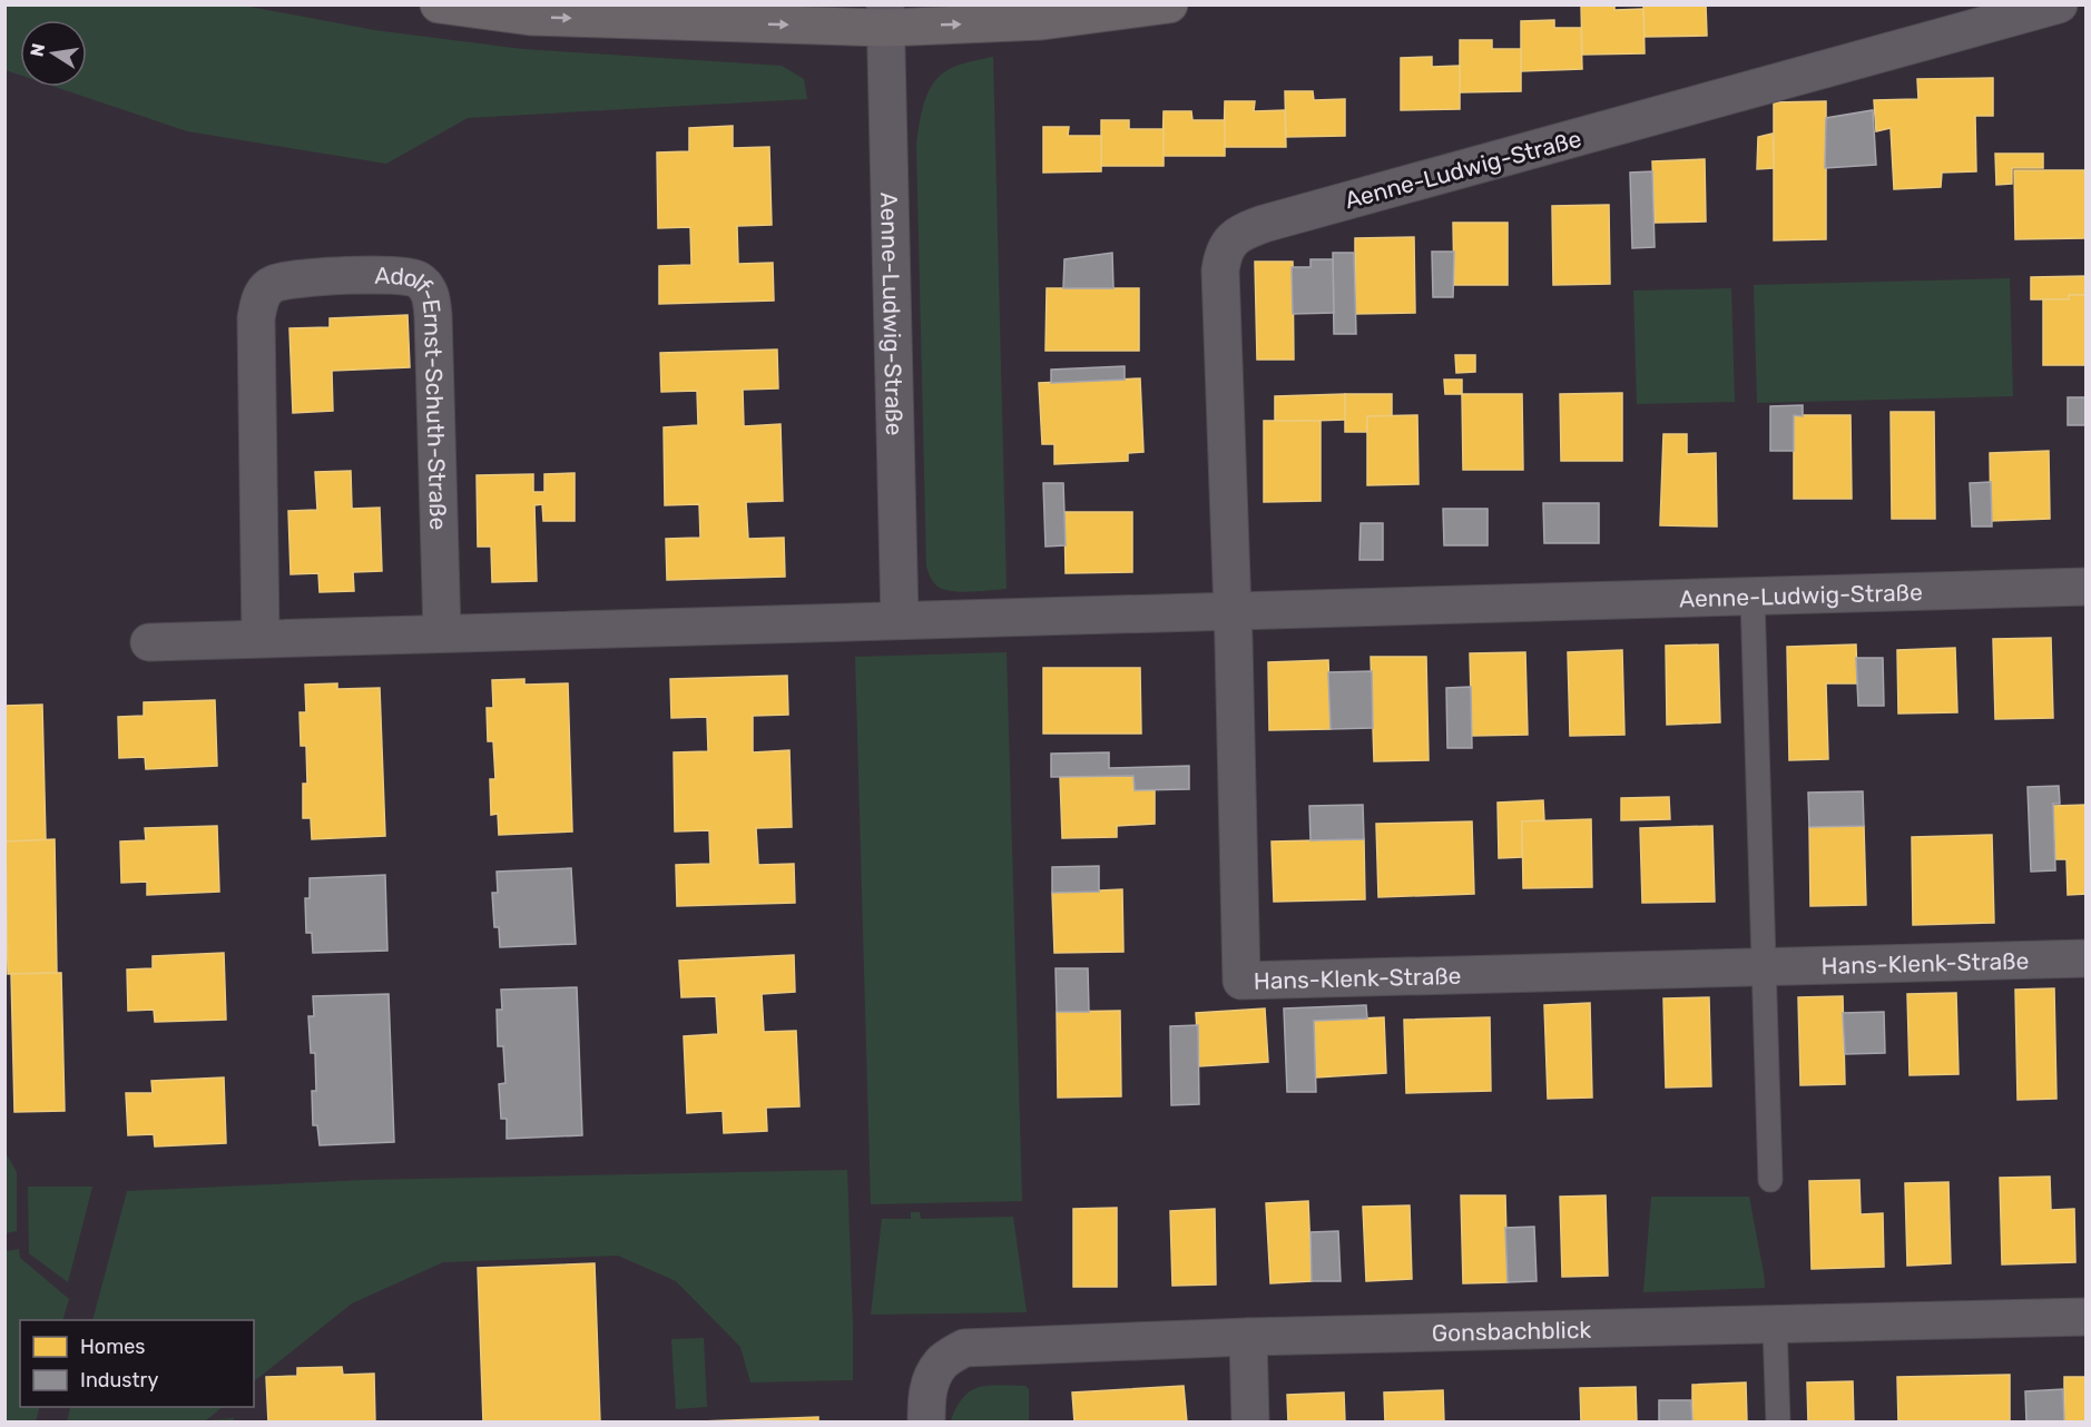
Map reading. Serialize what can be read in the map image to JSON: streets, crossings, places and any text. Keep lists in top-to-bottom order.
{
  "streets": {
    "street": [
      "Aenne-Ludwig-Straße",
      "Adolf-Ernst-Schuth-Straße",
      "Hans-Klenk-Straße",
      "Gonsbachblick"
    ]
  },
  "crossings": [
    ["Aenne-Ludwig-Straße", "Adolf-Ernst-Schuth-Straße"],
    ["Aenne-Ludwig-Straße", "Hans-Klenk-Straße"]
  ],
  "legend": ["Homes", "Industry"],
  "north": "left"
}
